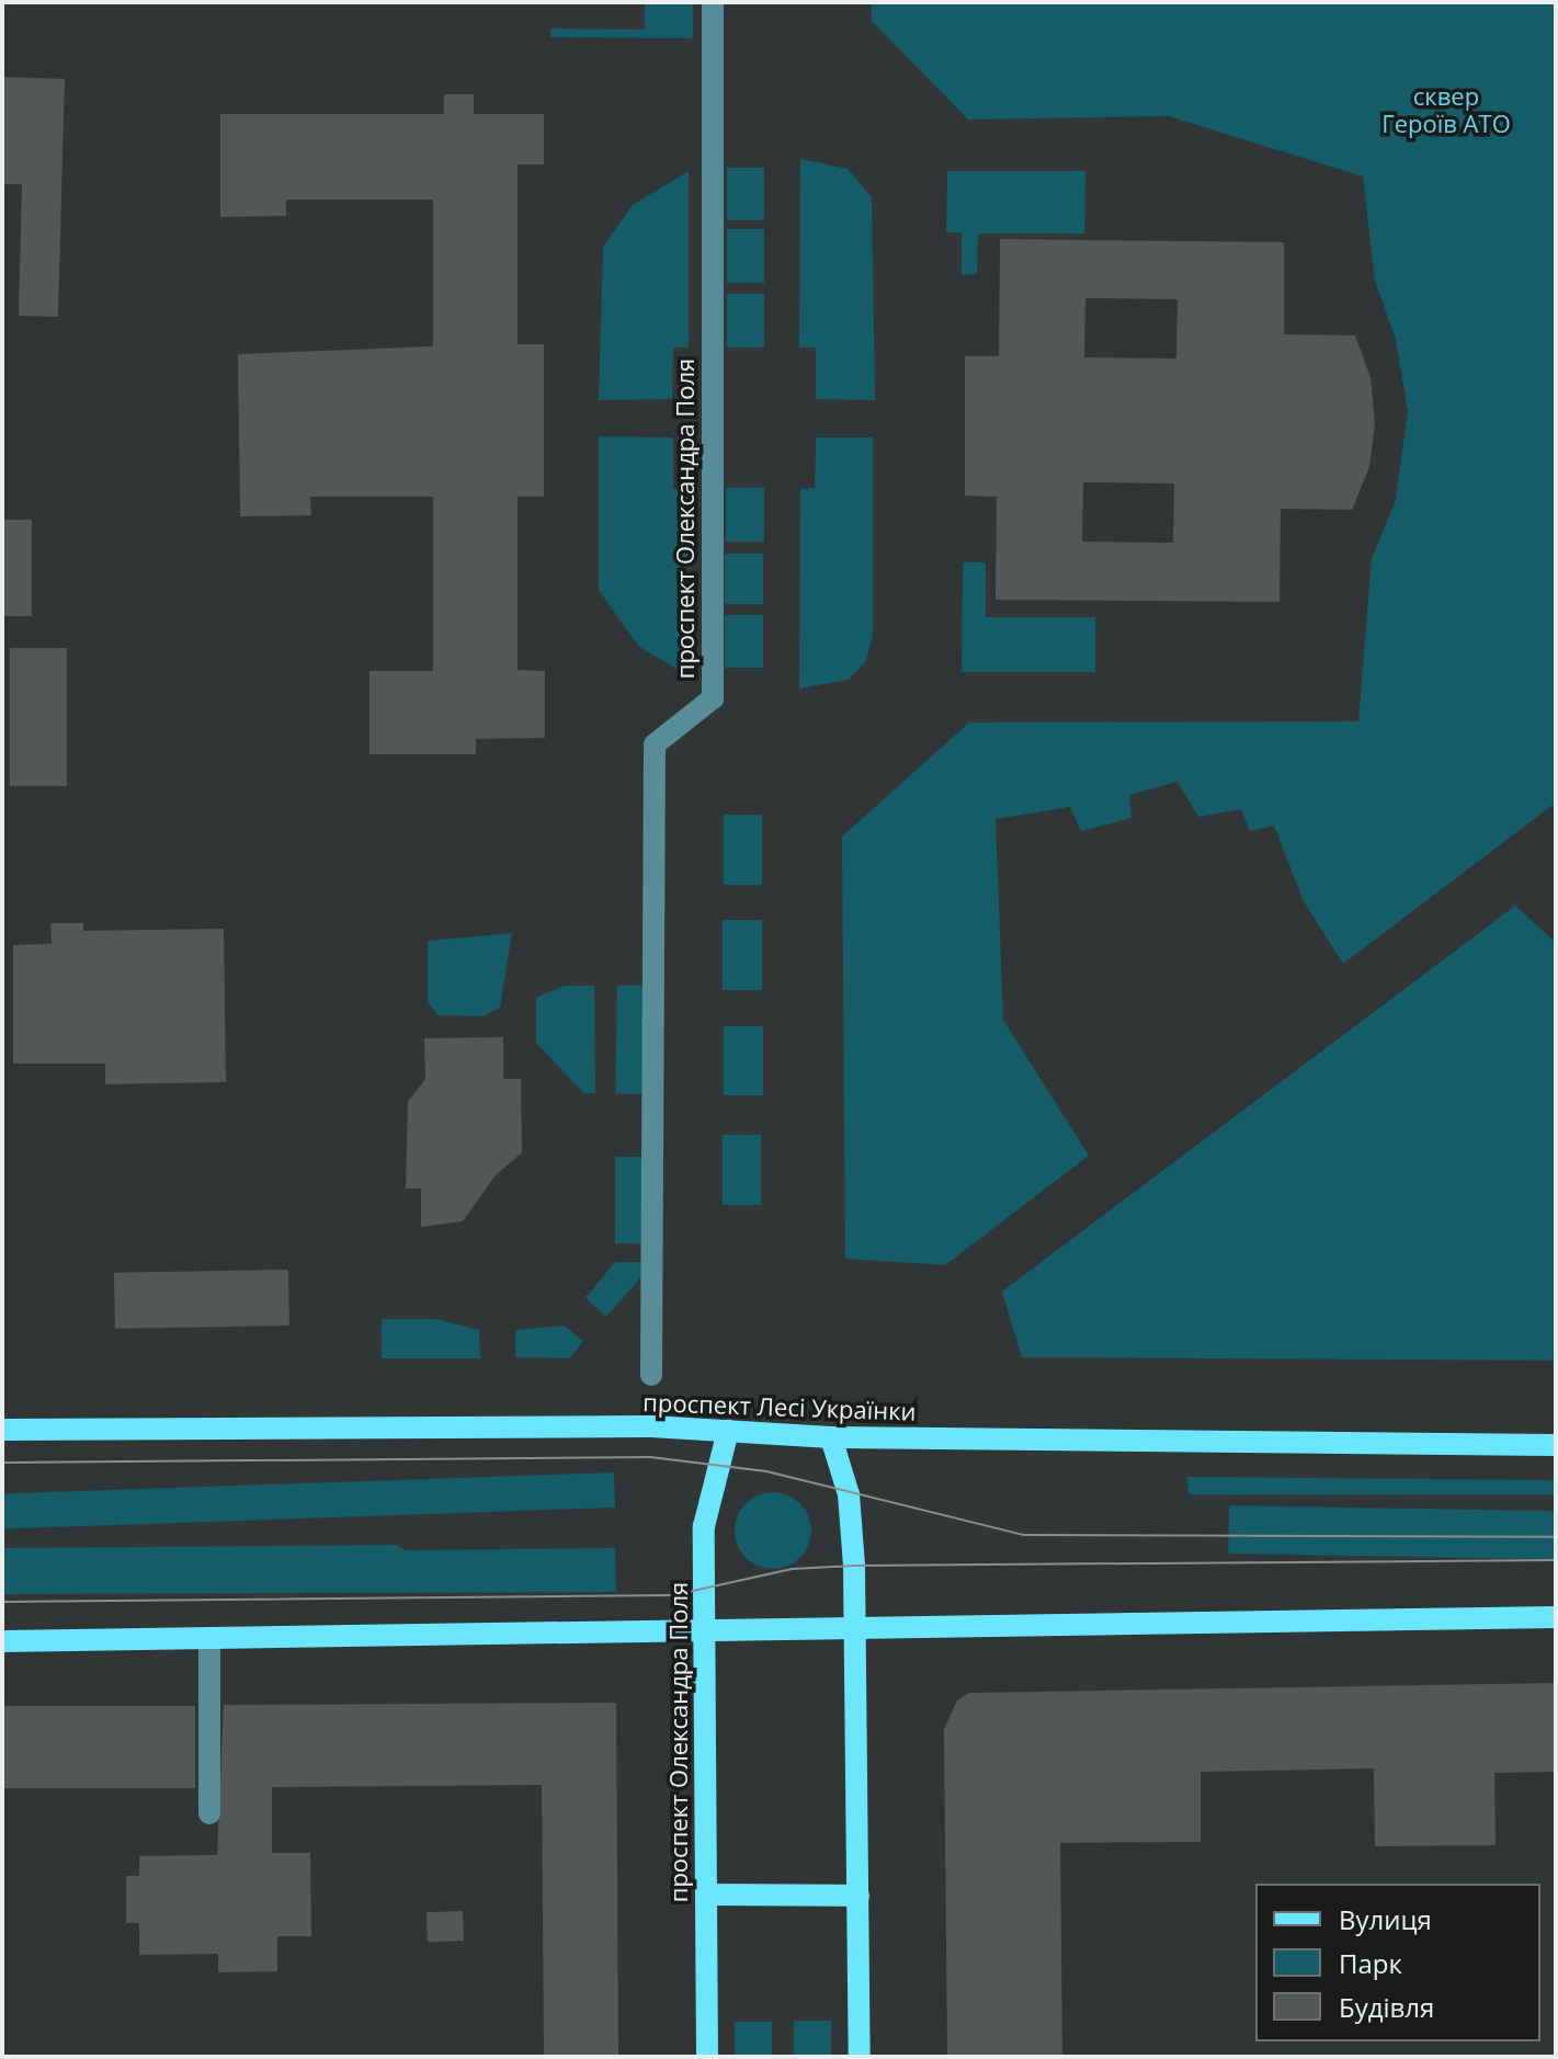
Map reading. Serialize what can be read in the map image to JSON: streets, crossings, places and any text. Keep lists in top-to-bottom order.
{
  "streets": {
    "main road": ["проспект Олександра Поля", "проспект Лесі Українки"]
  },
  "crossings": [
    ["проспект Олександра Поля", "проспект Лесі Українки"]
  ],
  "parks": ["сквер Героїв АТО"],
  "legend": ["Вулиця", "Парк", "Будівля"]
}
